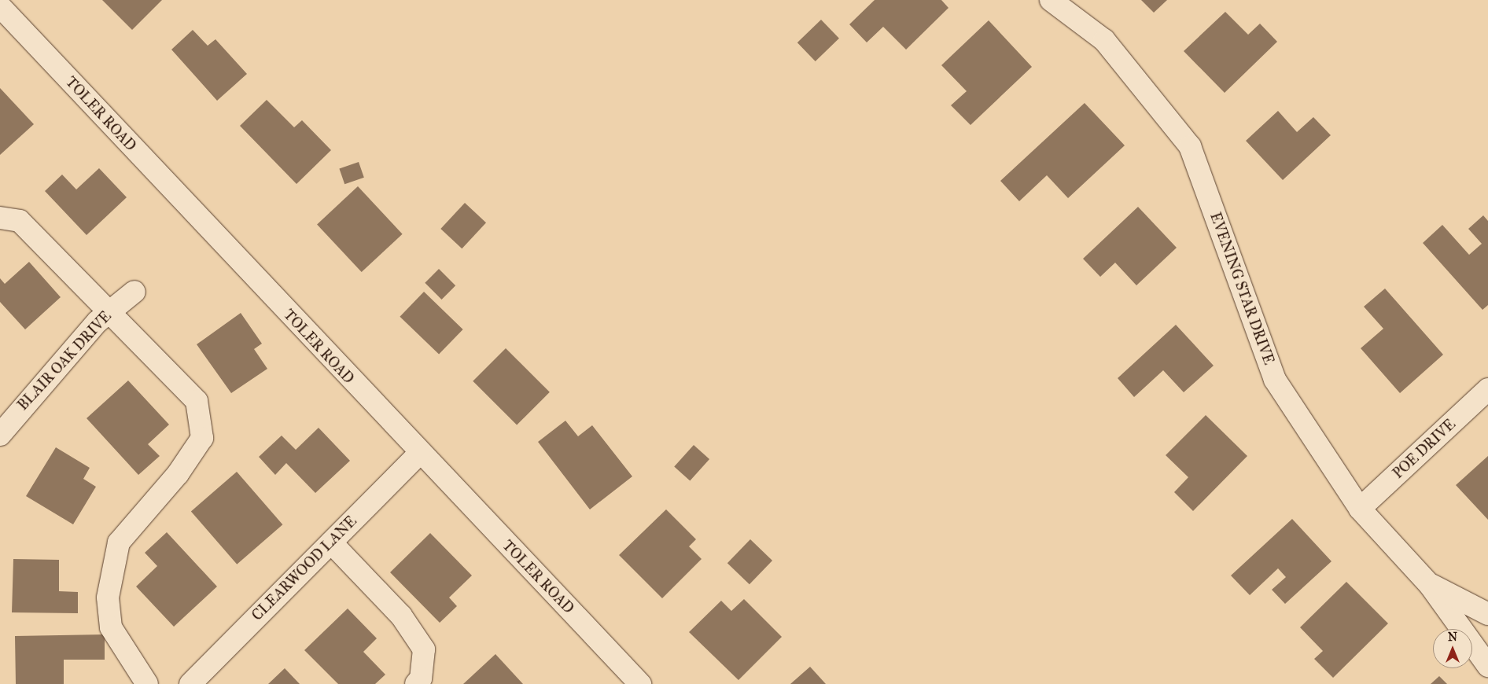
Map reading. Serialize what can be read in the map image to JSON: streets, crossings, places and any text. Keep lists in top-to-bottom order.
{
  "streets": {
    "street": [
      "TOLER ROAD",
      "EVENING STAR DRIVE",
      "BLAIR OAK DRIVE",
      "POE DRIVE",
      "CLEARWOOD LANE"
    ]
  },
  "crossings": [
    ["TOLER ROAD", "CLEARWOOD LANE"],
    ["EVENING STAR DRIVE", "POE DRIVE"]
  ],
  "north": "top"
}
